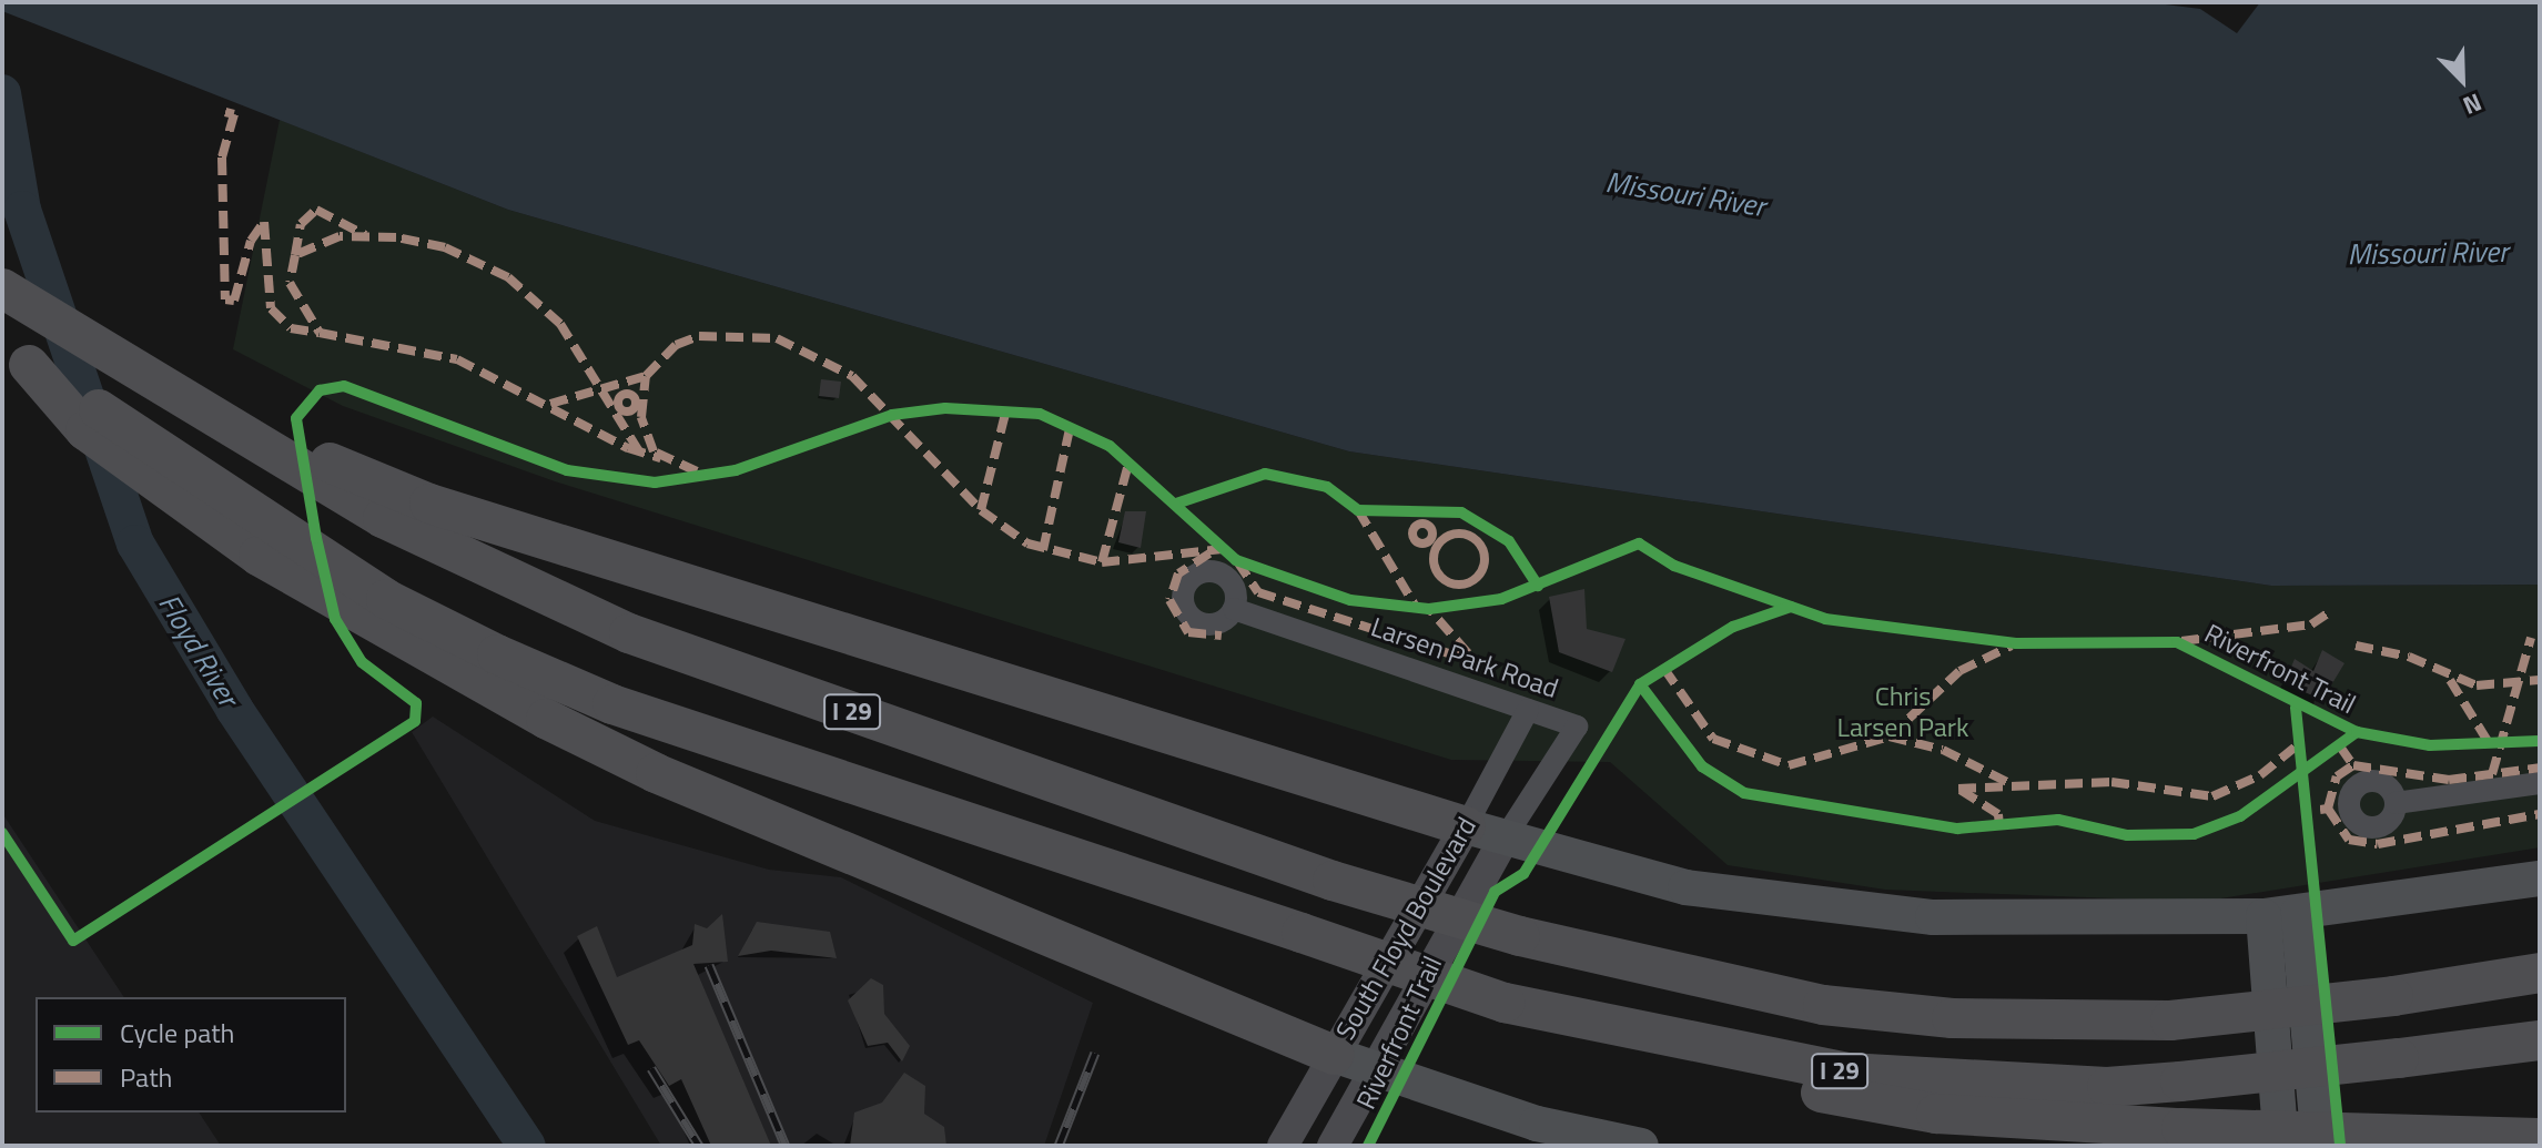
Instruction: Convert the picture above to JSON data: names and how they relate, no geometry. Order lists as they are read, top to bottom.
{
  "streets": {
    "highway": ["I 29"],
    "main road": ["South Floyd Boulevard"],
    "street": ["Larsen Park Road"],
    "cycle path": ["Riverfront Trail"]
  },
  "crossings": [
    ["Larsen Park Road", "South Floyd Boulevard"]
  ],
  "water": ["Missouri River", "Floyd River"],
  "parks": ["Chris Larsen Park"],
  "legend": ["Cycle path", "Path"],
  "north": "bottom right"
}
